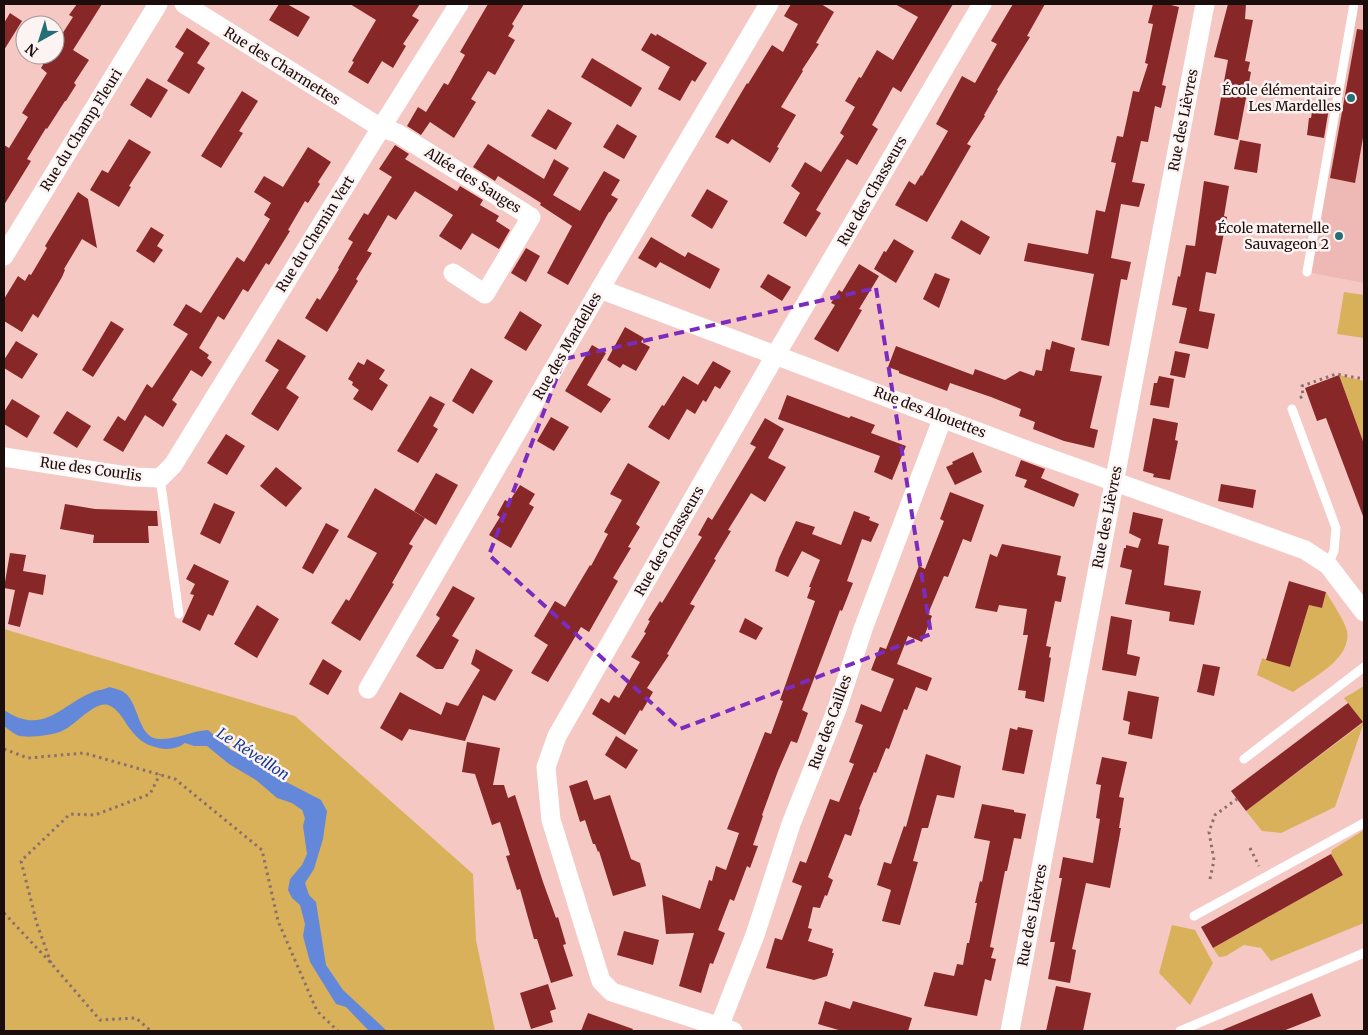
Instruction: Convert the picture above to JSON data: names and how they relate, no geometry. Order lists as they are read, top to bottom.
{
  "streets": {
    "street": [
      "Rue des Charmettes",
      "Rue des Lièvres",
      "Rue du Champ Fleuri",
      "Allée des Sauges",
      "Rue des Chasseurs",
      "Rue du Chemin Vert",
      "Rue des Mardelles",
      "Rue des Alouettes",
      "Rue des Courlis",
      "Rue des Cailles"
    ]
  },
  "crossings": [
    ["Rue des Charmettes", "Allée des Sauges"],
    ["Rue des Charmettes", "Rue du Chemin Vert"],
    ["Rue des Lièvres", "Rue des Alouettes"],
    ["Allée des Sauges", "Rue du Chemin Vert"],
    ["Rue des Chasseurs", "Rue des Alouettes"],
    ["Rue des Chasseurs", "Rue des Cailles"],
    ["Rue du Chemin Vert", "Rue des Courlis"],
    ["Rue des Mardelles", "Rue des Alouettes"],
    ["Rue des Alouettes", "Rue des Cailles"]
  ],
  "water": ["Le Réveillon"],
  "places": ["École élémentaire Les Mardelles", "École maternelle Sauvageon 2"],
  "north": "bottom left"
}
